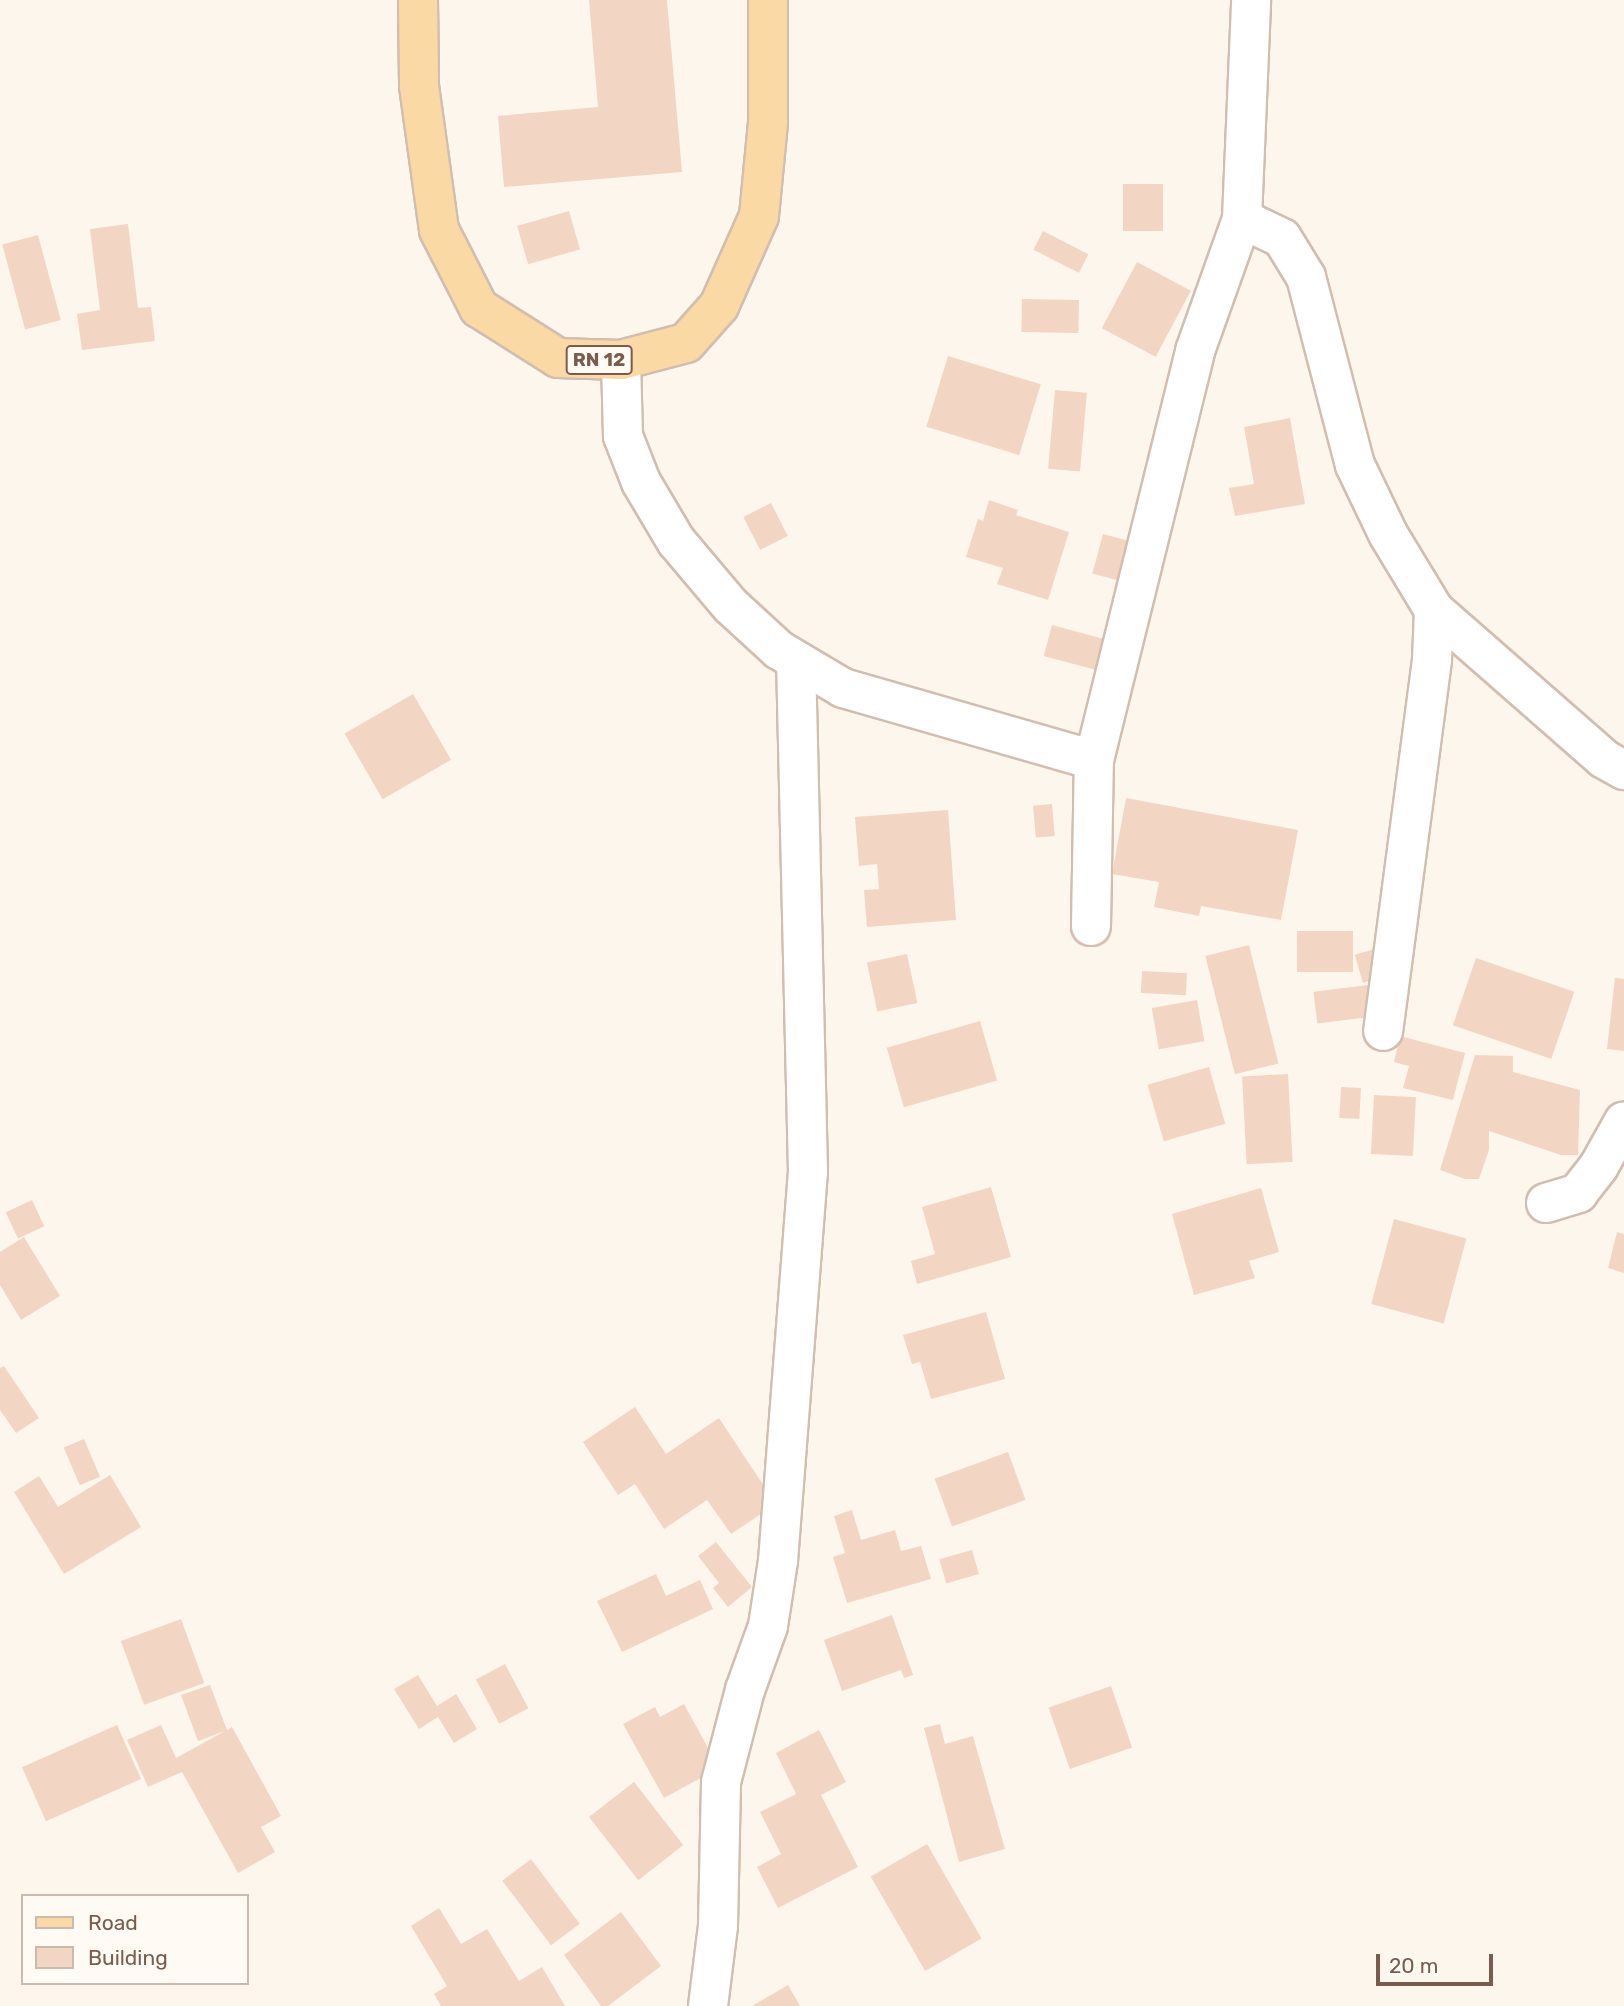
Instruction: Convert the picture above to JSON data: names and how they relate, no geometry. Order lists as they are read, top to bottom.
{
  "streets": {
    "main road": ["RN 12"]
  },
  "legend": ["Road", "Building"],
  "scale_bar": "20 m"
}
